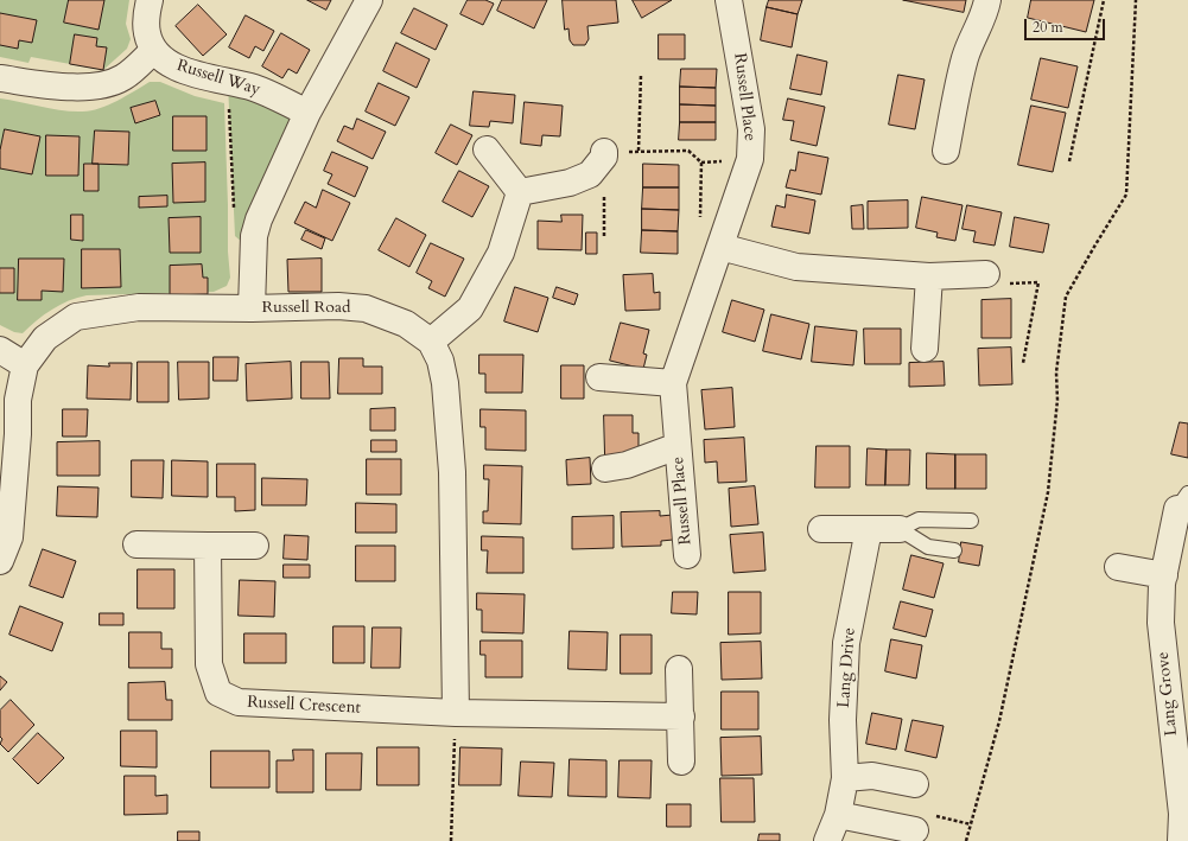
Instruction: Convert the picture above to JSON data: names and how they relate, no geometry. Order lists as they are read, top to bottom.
{
  "streets": {
    "street": [
      "Russell Way",
      "Russell Place",
      "Russell Road",
      "Lang Drive",
      "Lang Grove",
      "Russell Crescent"
    ]
  },
  "crossings": [
    ["Russell Way", "Russell Road"]
  ],
  "scale_bar": "20 m"
}
